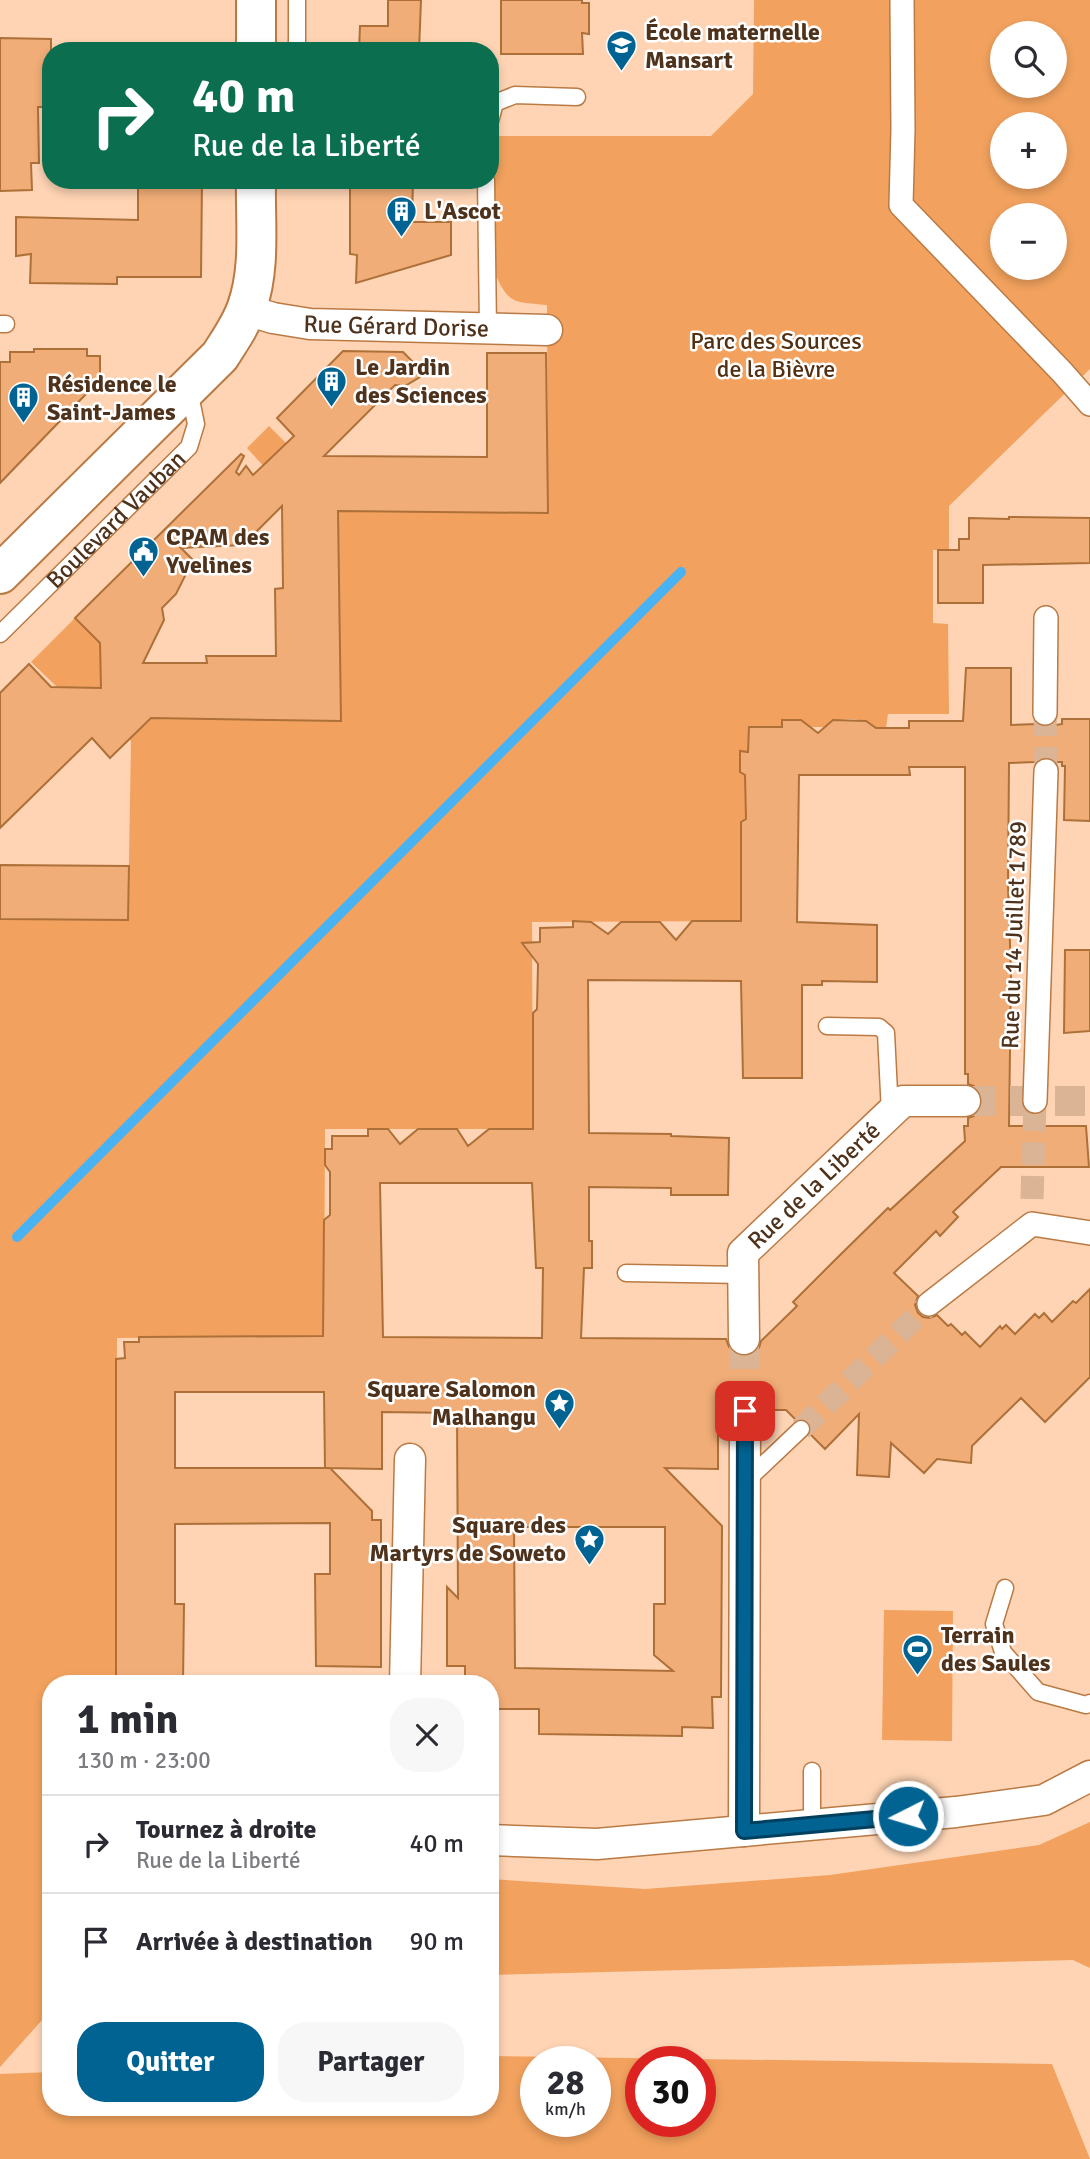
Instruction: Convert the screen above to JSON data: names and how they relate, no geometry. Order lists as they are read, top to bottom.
{
  "streets": {
    "street": [
      "Rue Gérard Dorise",
      "Boulevard Vauban",
      "Rue du 14 Juillet 1789",
      "Rue de la Liberté"
    ]
  },
  "crossings": [
    ["Rue Gérard Dorise", "Boulevard Vauban"]
  ],
  "parks": ["Parc des Sources de la Bièvre"],
  "places": {
    "school or university": ["École maternelle Mansart"],
    "building": ["L'Ascot", "Le Jardin des Sciences", "Résidence le Saint-James"],
    "public building": ["CPAM des Yvelines"],
    "place": ["Square Salomon Malhangu", "Square des Martyrs de Soweto"],
    "sports": ["Terrain des Saules"]
  },
  "page": {
    "map_buttons": ["+", "−"],
    "turn": ["40 m", "Rue de la Liberté"],
    "heading": ["1 min", "130 m · 23:00"],
    "list": [
      {
        "name": "Tournez à droite",
        "note": "Rue de la Liberté",
        "value": "40 m"
      },
      {
        "name": "Arrivée à destination",
        "value": "90 m"
      }
    ],
    "buttons": ["Quitter", "Partager"],
    "speed": "28 km/h",
    "limit": "30"
  }
}
